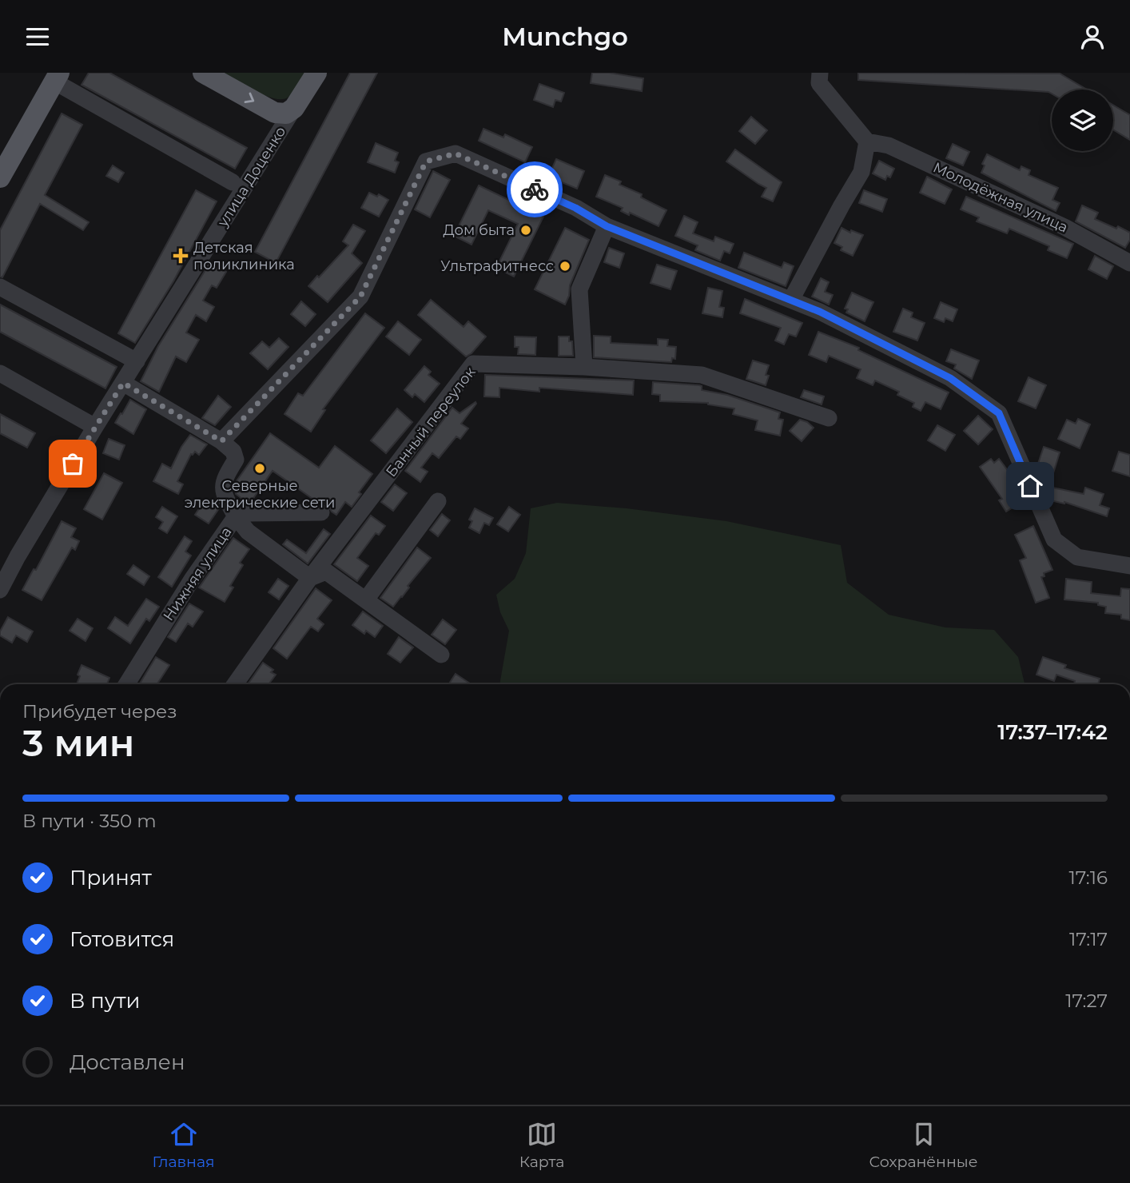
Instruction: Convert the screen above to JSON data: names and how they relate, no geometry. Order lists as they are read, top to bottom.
{
  "streets": {
    "street": [
      "улица Доценко",
      "Молодёжная улица",
      "Банный переулок",
      "Нижняя улица"
    ]
  },
  "places": {
    "other": ["Дом быта", "Ультрафитнесс", "Северные электрические сети"],
    "health": ["Детская поликлиника"]
  },
  "page": {
    "header": "Munchgo",
    "heading": ["3 мин", "Прибудет через", "17:37–17:42"],
    "bar": "В пути · 350 m",
    "list": [
      ["Принят", "17:16"],
      ["Готовится", "17:17"],
      ["В пути", "17:27"],
      "Доставлен"
    ],
    "tabs": ["Главная", "Карта", "Сохранённые"]
  }
}
